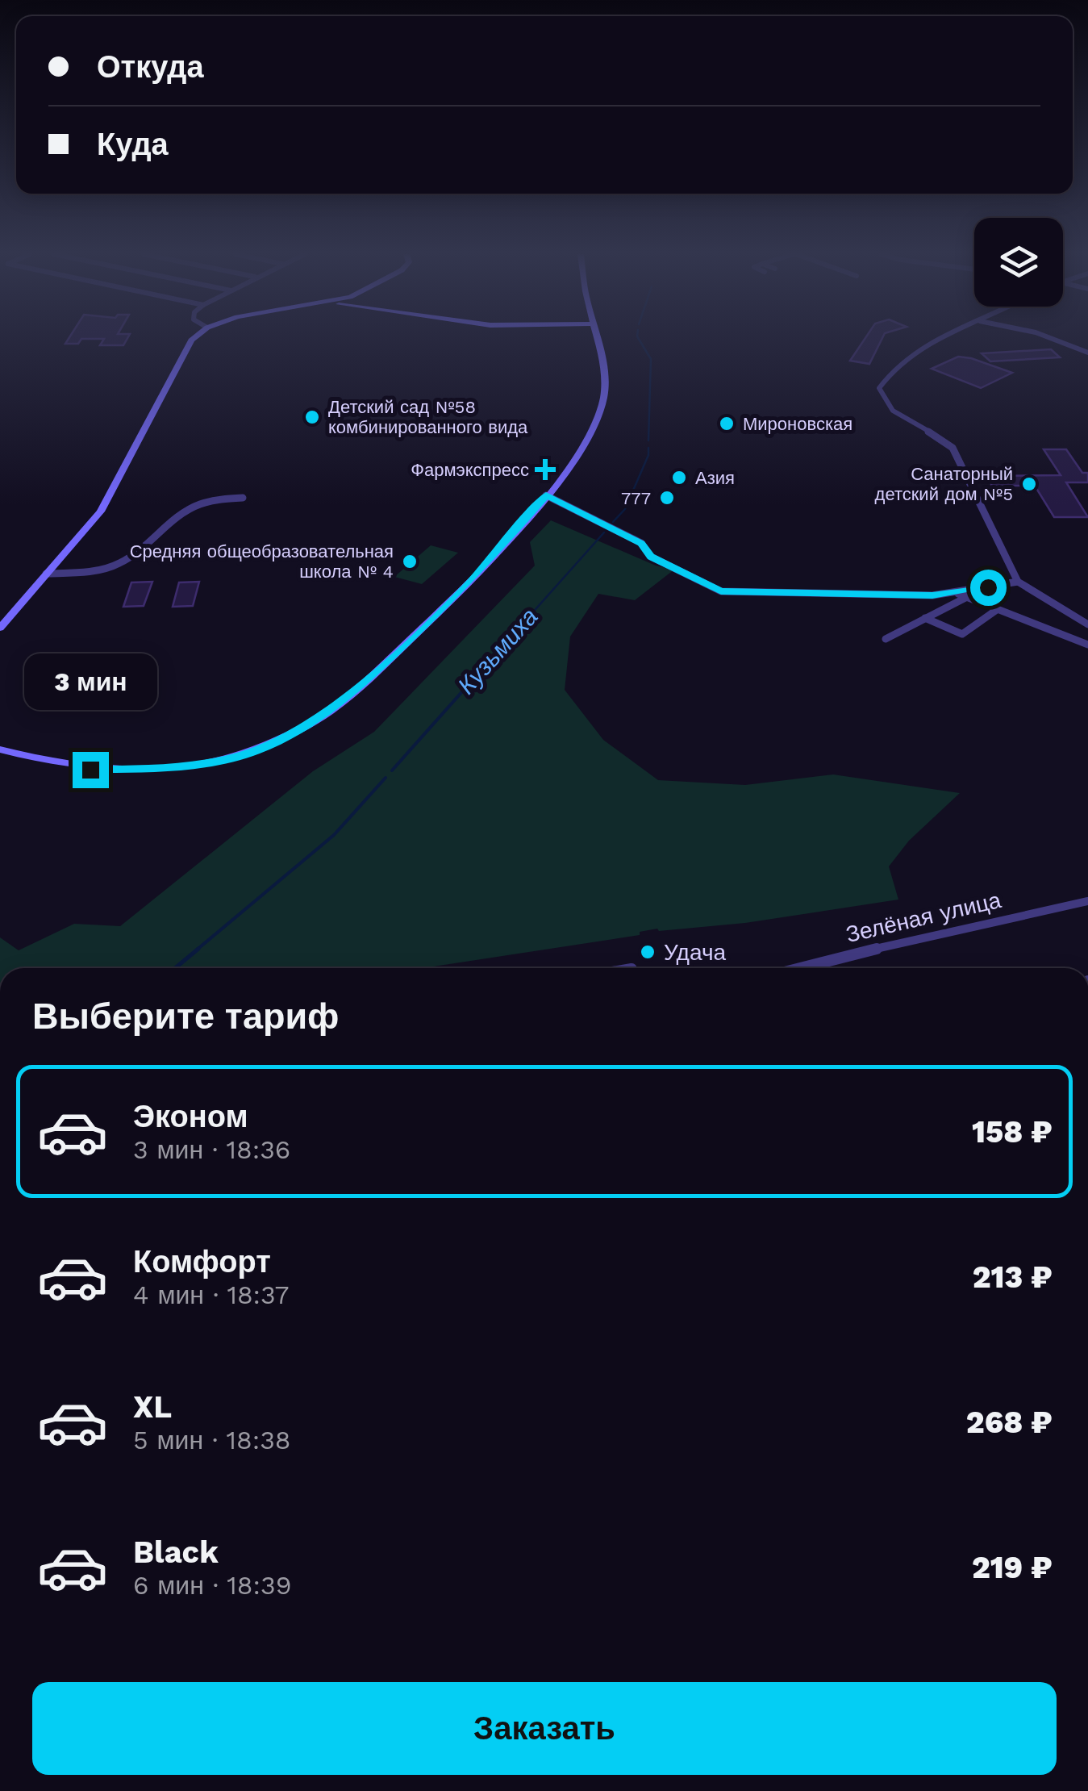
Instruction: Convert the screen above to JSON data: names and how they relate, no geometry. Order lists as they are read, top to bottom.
{
  "streets": {
    "street": ["Зелёная улица"]
  },
  "water": ["Кузьмиха"],
  "places": {
    "other": [
      "Детский сад №58 комбинированного вида",
      "Мироновская",
      "Азия",
      "Санаторный детский дом №5",
      "777",
      "Средняя общеобразовательная школа № 4",
      "Удача"
    ],
    "health": ["Фармэкспресс"]
  },
  "page": {
    "banner": ["Откуда", "Куда"],
    "bubble": "3 мин",
    "heading": "Выберите тариф",
    "list": [
      {
        "name": "Эконом",
        "note": "3 мин · 18:36",
        "value": "158 ₽"
      },
      {
        "name": "Комфорт",
        "note": "4 мин · 18:37",
        "value": "213 ₽"
      },
      {
        "name": "XL",
        "note": "5 мин · 18:38",
        "value": "268 ₽"
      },
      {
        "name": "Black",
        "note": "6 мин · 18:39",
        "value": "219 ₽"
      }
    ],
    "buttons": "Заказать"
  }
}
